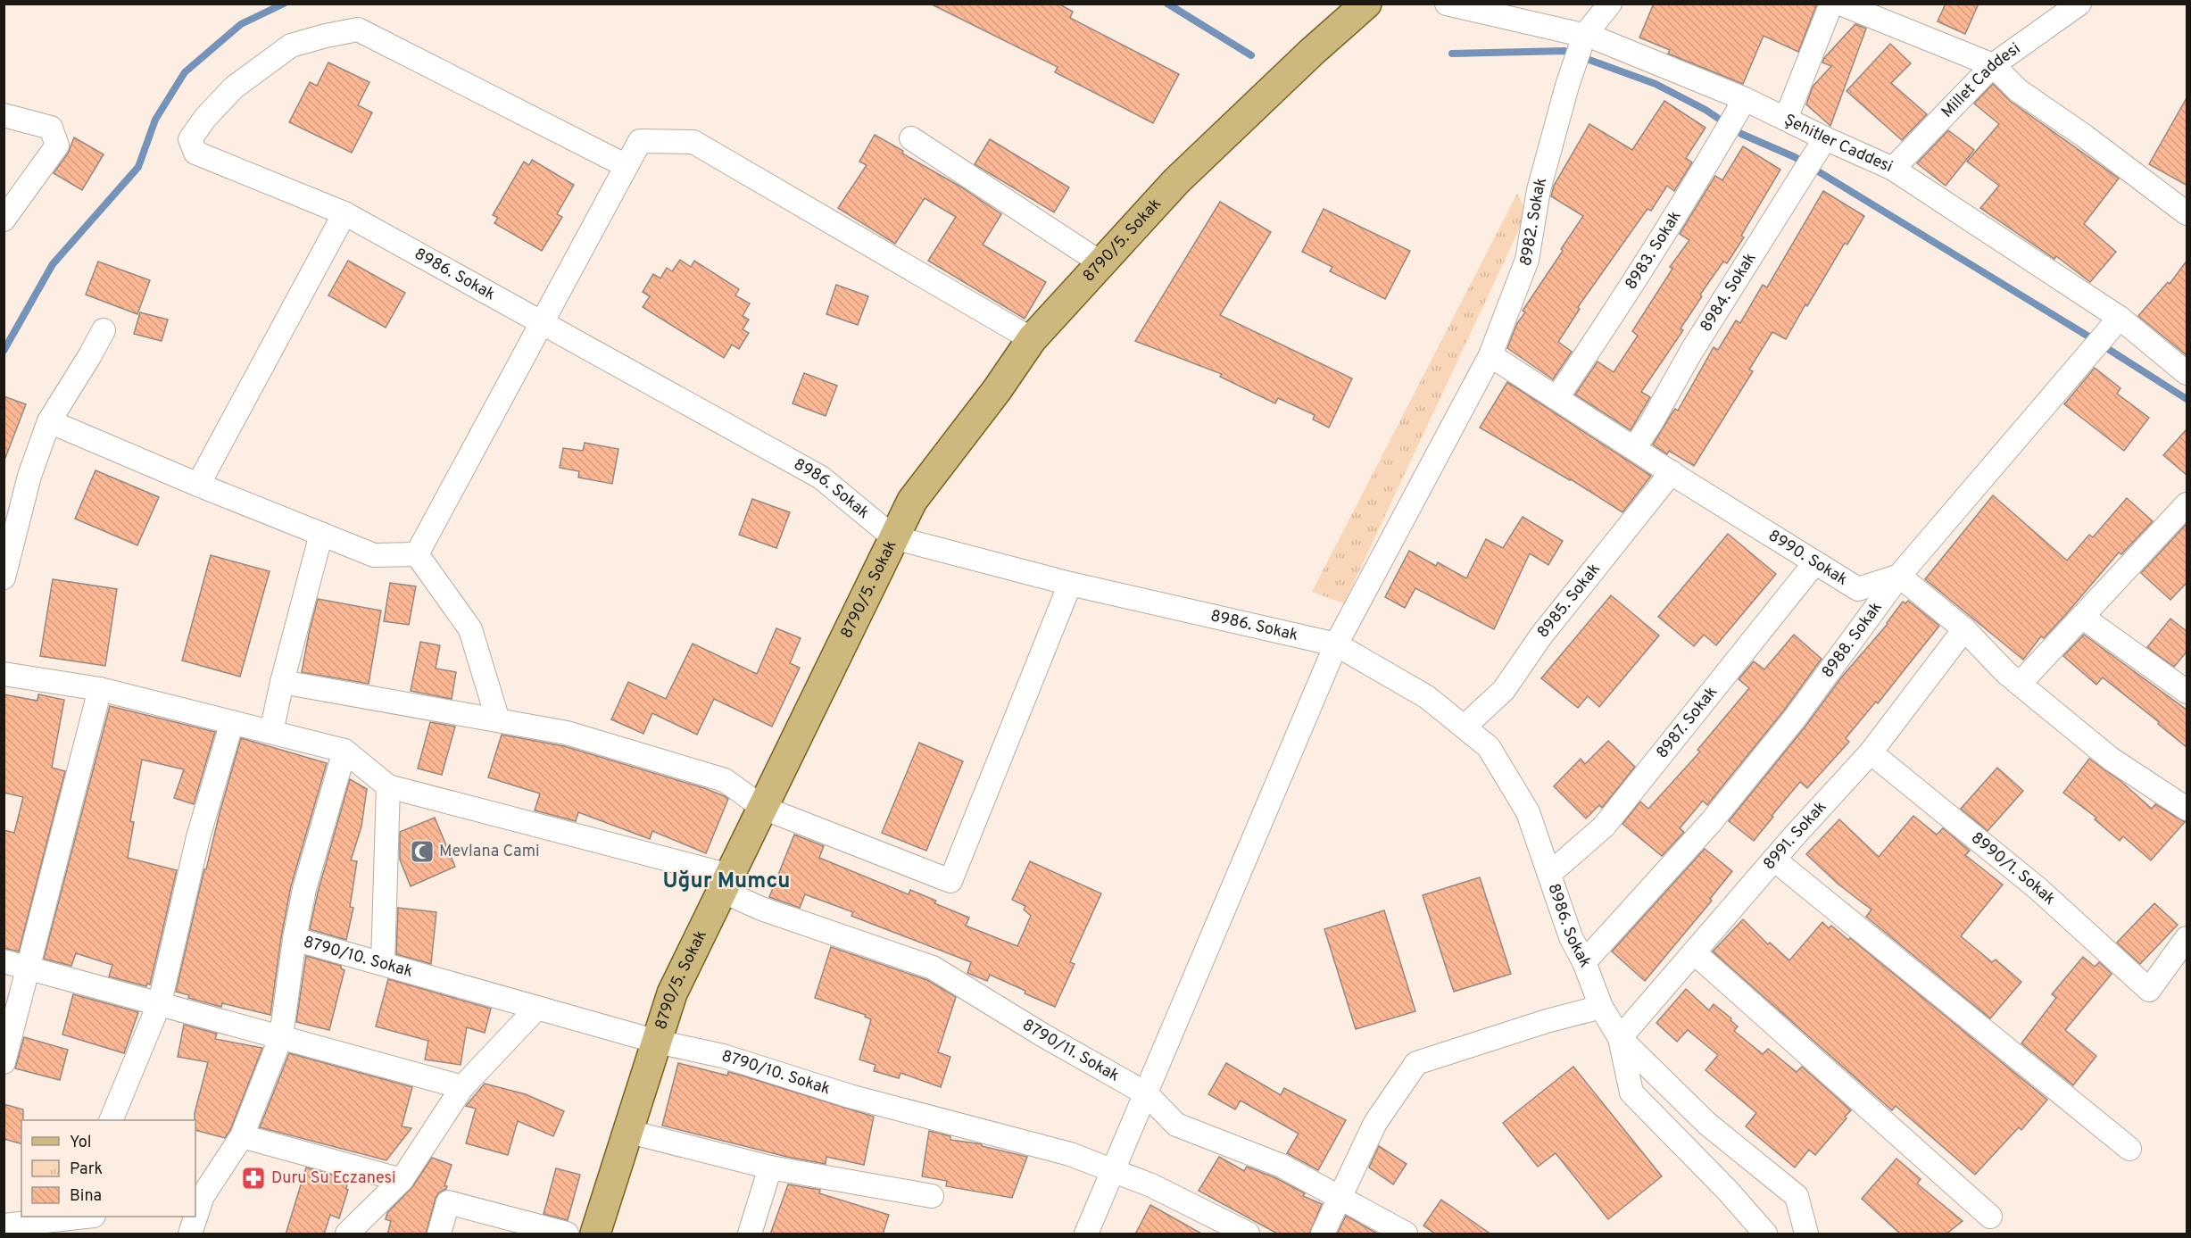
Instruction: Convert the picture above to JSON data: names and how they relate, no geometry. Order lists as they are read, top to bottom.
{
  "streets": {
    "main road": ["8790/5. Sokak"],
    "street": [
      "Millet Caddesi",
      "Şehitler Caddesi",
      "8982. Sokak",
      "8983. Sokak",
      "8986. Sokak",
      "8984. Sokak",
      "8990. Sokak",
      "8985. Sokak",
      "8988. Sokak",
      "8987. Sokak",
      "8991. Sokak",
      "8990/1. Sokak",
      "8790/10. Sokak",
      "8790/11. Sokak"
    ]
  },
  "crossings": [
    ["Millet Caddesi", "Şehitler Caddesi"],
    ["Şehitler Caddesi", "8982. Sokak"],
    ["Şehitler Caddesi", "8983. Sokak"],
    ["Şehitler Caddesi", "8984. Sokak"],
    ["Şehitler Caddesi", "8988. Sokak"],
    ["8982. Sokak", "8986. Sokak"],
    ["8982. Sokak", "8990. Sokak"],
    ["8982. Sokak", "8790/10. Sokak"],
    ["8982. Sokak", "8790/11. Sokak"],
    ["8790/5. Sokak", "8986. Sokak"],
    ["8790/5. Sokak", "8790/10. Sokak"],
    ["8790/5. Sokak", "8790/11. Sokak"],
    ["8983. Sokak", "8990. Sokak"],
    ["8986. Sokak", "8985. Sokak"],
    ["8986. Sokak", "8988. Sokak"],
    ["8986. Sokak", "8987. Sokak"],
    ["8986. Sokak", "8991. Sokak"],
    ["8984. Sokak", "8990. Sokak"],
    ["8990. Sokak", "8985. Sokak"],
    ["8990. Sokak", "8988. Sokak"],
    ["8990. Sokak", "8987. Sokak"],
    ["8991. Sokak", "8990/1. Sokak"]
  ],
  "districts": ["Uğur Mumcu"],
  "places": {
    "mosque": ["Mevlana Cami"],
    "pharmacy": ["Duru Su Eczanesi"]
  },
  "legend": ["Yol", "Park", "Bina"]
}
